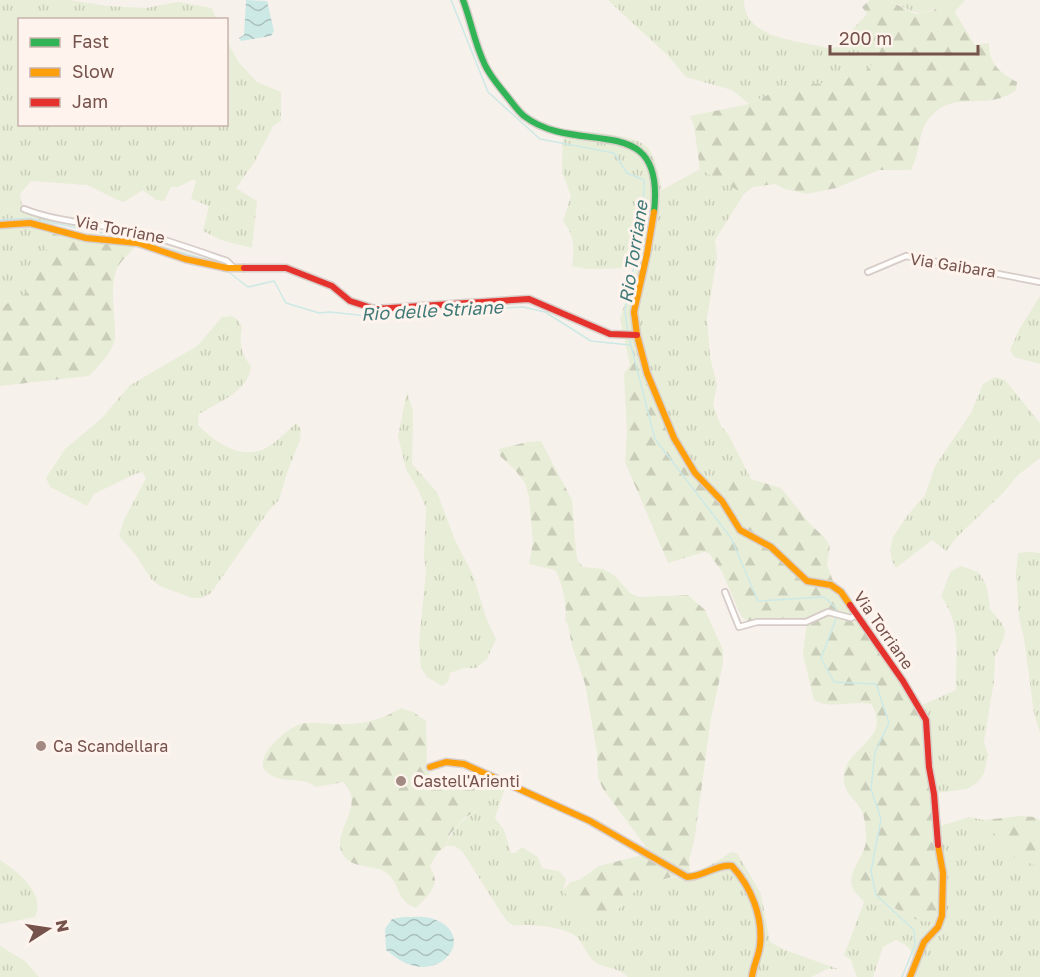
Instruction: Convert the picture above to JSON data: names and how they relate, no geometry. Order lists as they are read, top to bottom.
{
  "streets": {
    "street": ["Via Torriane", "Via Gaibara"]
  },
  "water": ["Rio Torriane", "Rio delle Striane"],
  "places": ["Ca Scandellara", "Castell'Arienti"],
  "legend": ["Fast", "Slow", "Jam"],
  "scale_bar": "200 m",
  "north": "right"
}
